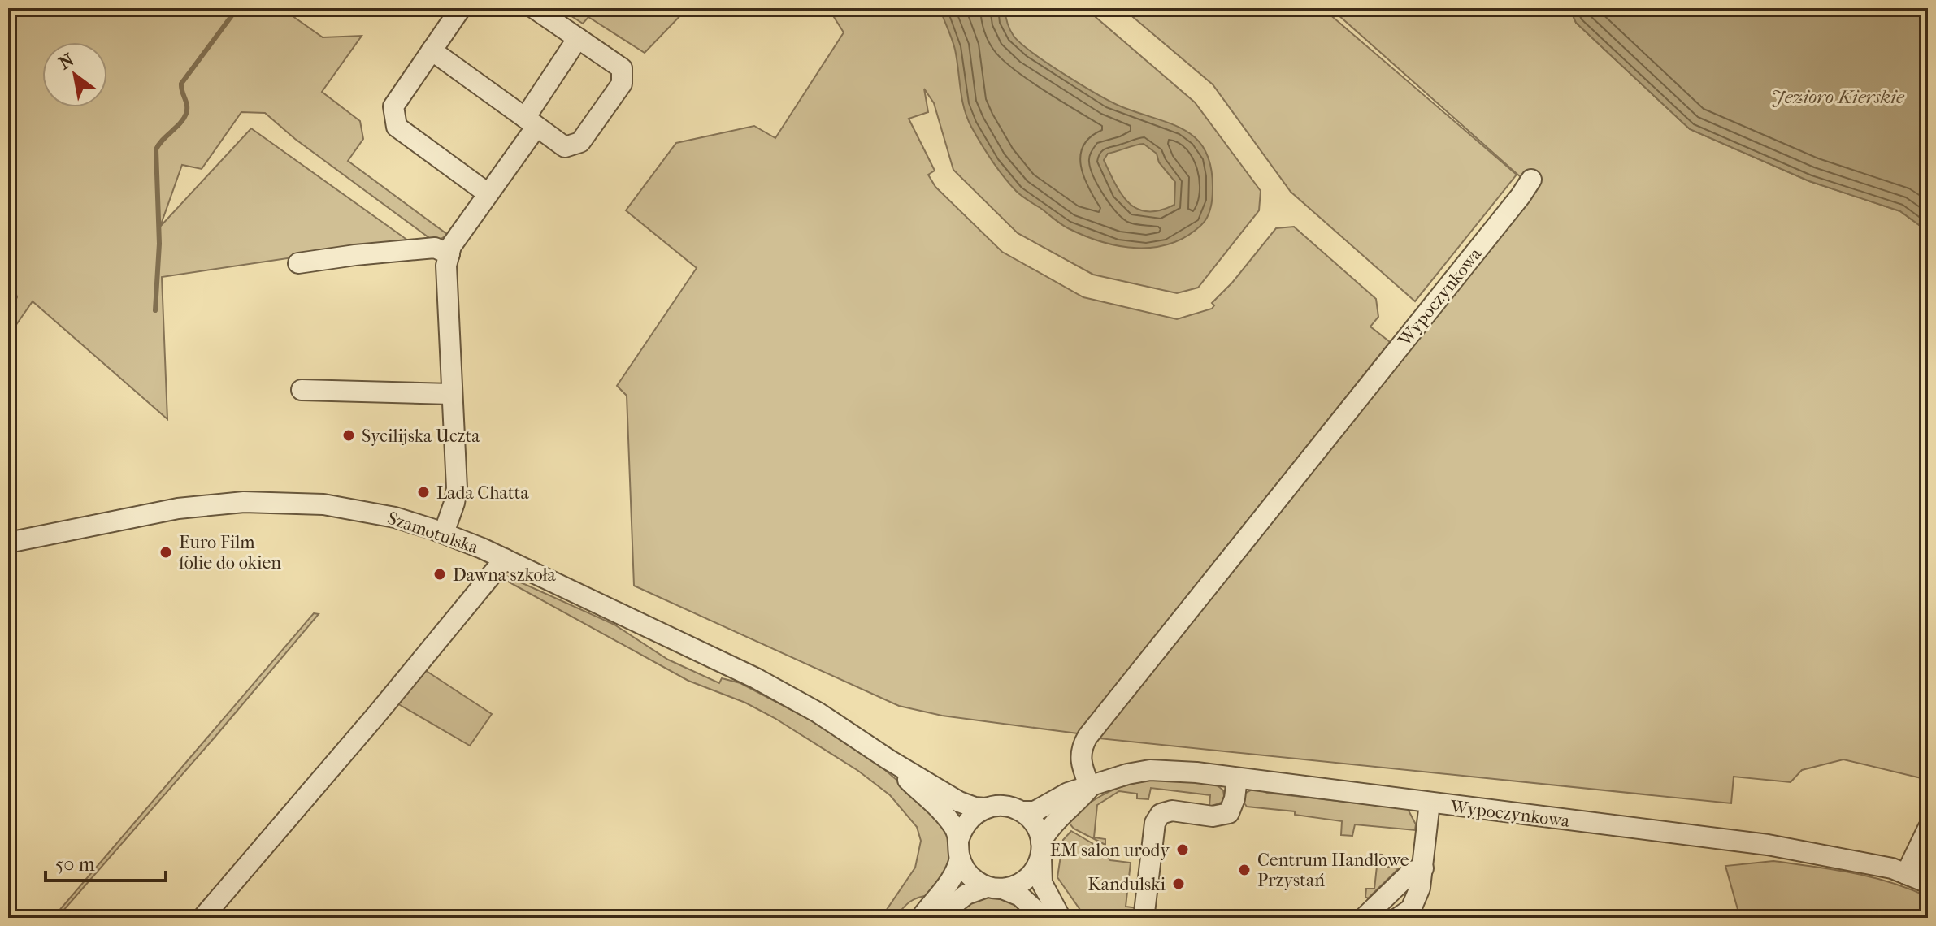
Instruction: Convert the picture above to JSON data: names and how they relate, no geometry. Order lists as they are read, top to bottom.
{
  "streets": {
    "street": ["Wypoczynkowa", "Szamotulska"]
  },
  "crossings": [
    ["Wypoczynkowa", "Szamotulska"]
  ],
  "water": ["Jezioro Kierskie"],
  "places": [
    "Sycilijska Uczta",
    "Lada Chatta",
    "Euro Film folie do okien",
    "Dawna szkoła",
    "EM salon urody",
    "Centrum Handlowe Przystań",
    "Kandulski"
  ],
  "scale_bar": "50 m",
  "north": "top left"
}
